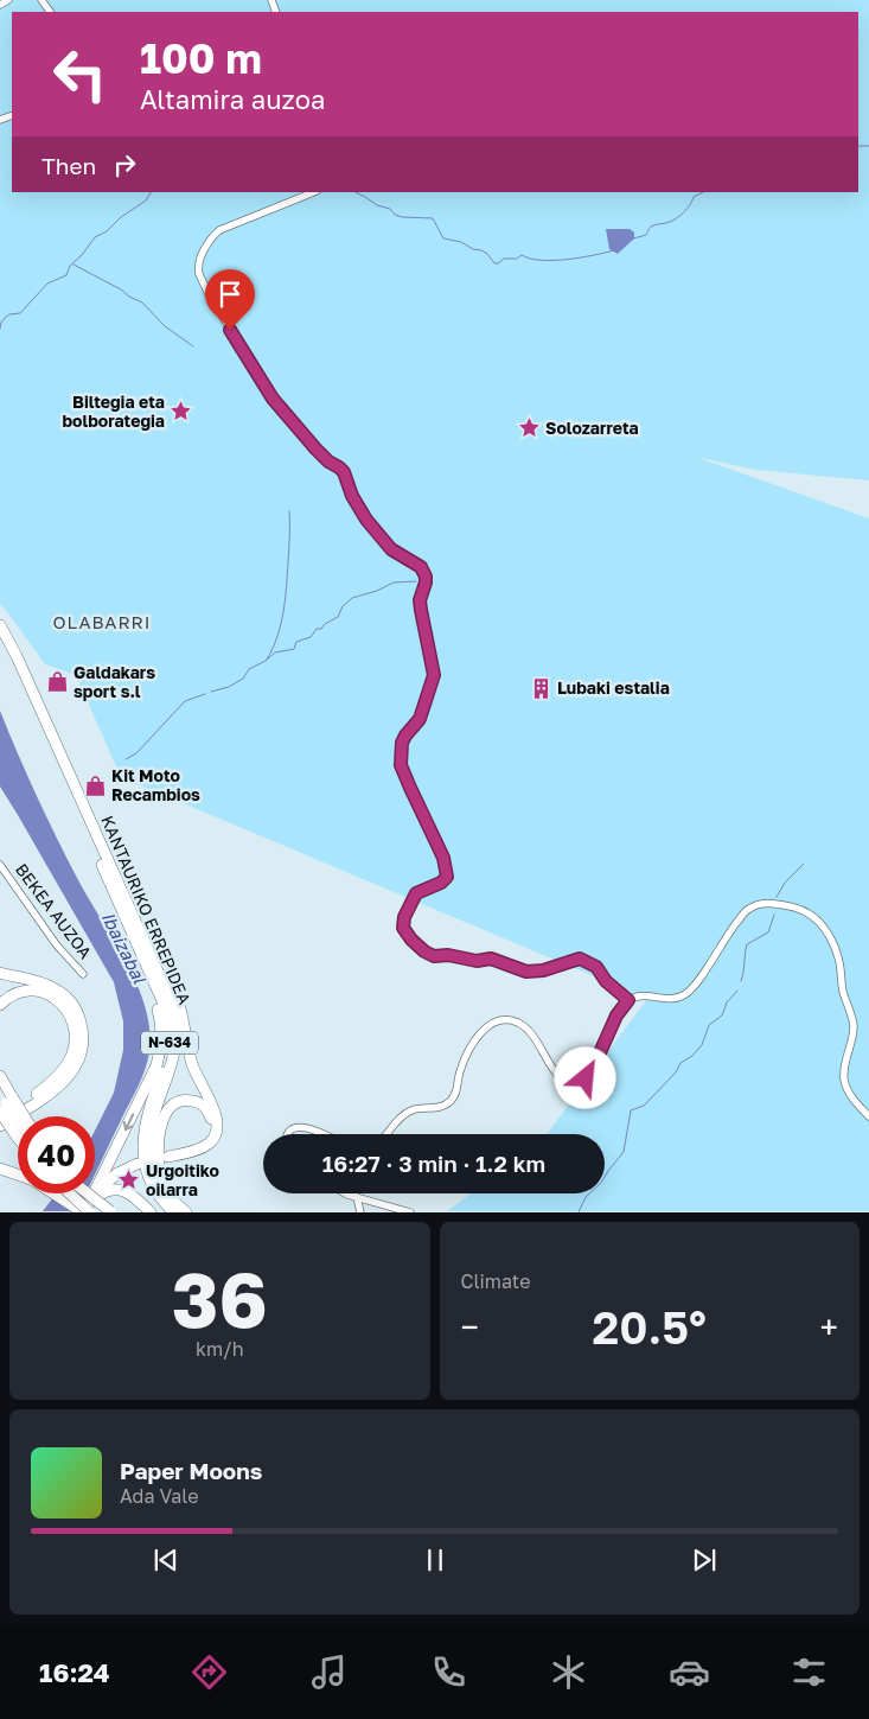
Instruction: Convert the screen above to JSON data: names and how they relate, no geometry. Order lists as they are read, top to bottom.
{
  "streets": {
    "highway": ["KANTAURIKO ERREPIDEA", "N-634"],
    "street": ["BEKEA AUZOA"]
  },
  "districts": ["OLABARRI"],
  "water": ["Ibaizabal"],
  "places": {
    "place": ["Biltegia eta bolborategia", "Solozarreta", "Urgoitiko oilarra"],
    "shop": ["Galdakars sport s.l", "Kit Moto Recambios"],
    "building": ["Lubaki estalia"]
  },
  "page": {
    "turn": ["100 m", "Altamira auzoa"],
    "then": "Then",
    "limit": "40",
    "trip": "16:27 · 3 min · 1.2 km",
    "tile": [
      ["36", "km/h"],
      "Climate"
    ],
    "heat": ["−", "20.5°", "+"],
    "song": ["Paper Moons", "Ada Vale"],
    "tabs": "16:24"
  }
}
